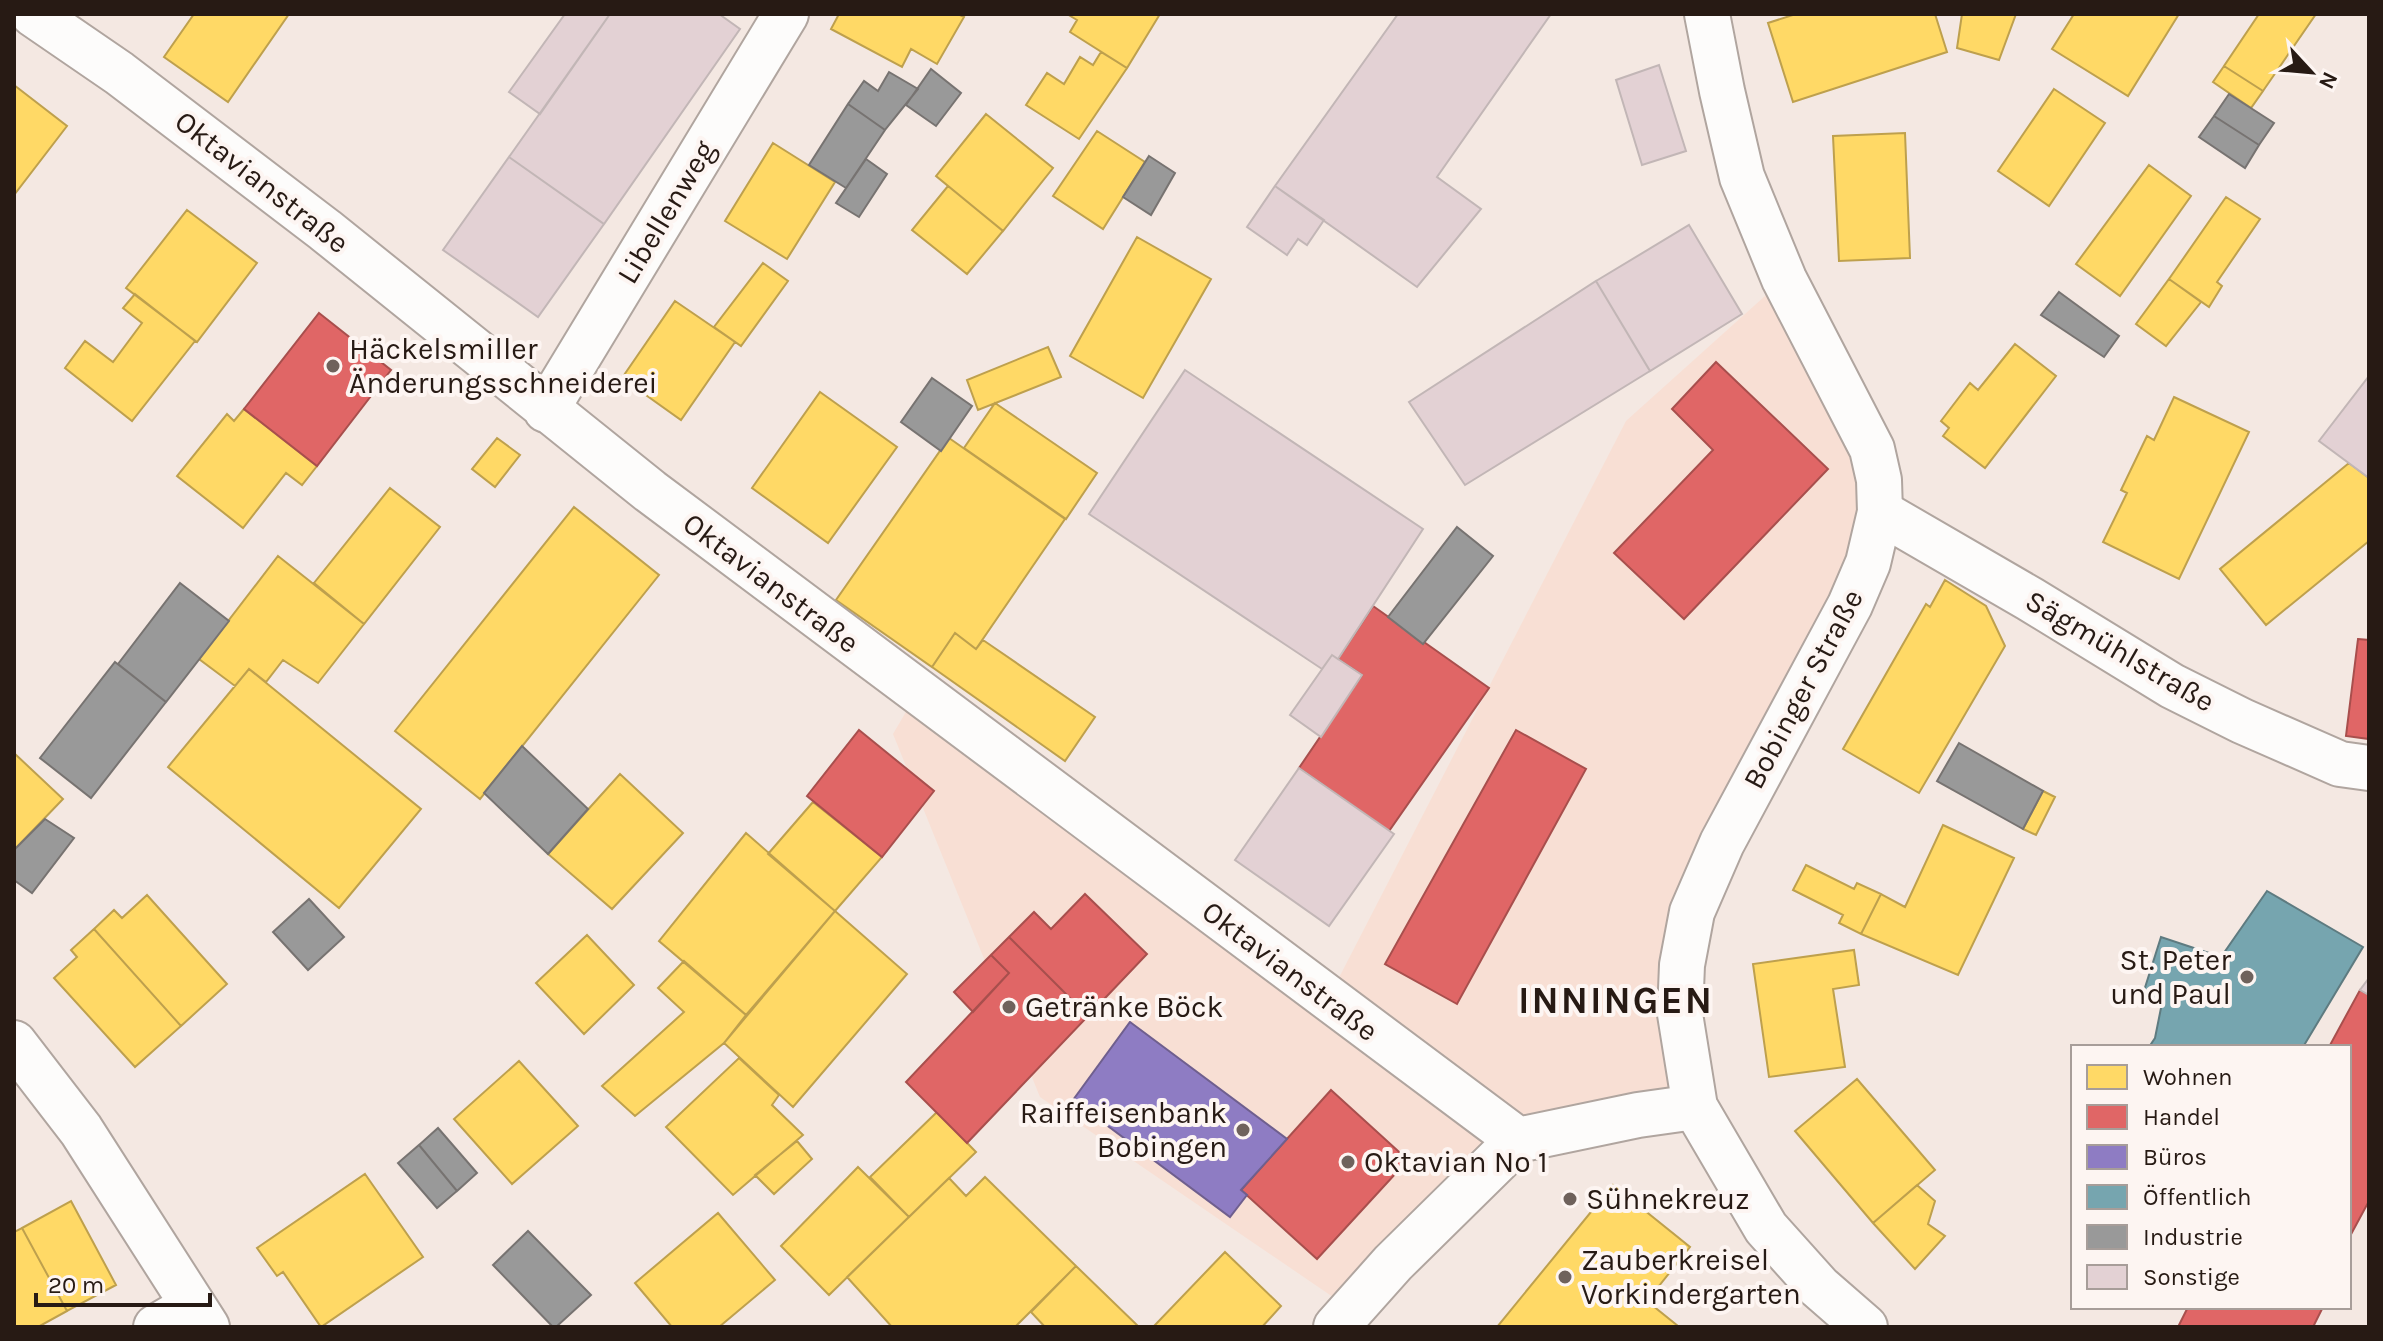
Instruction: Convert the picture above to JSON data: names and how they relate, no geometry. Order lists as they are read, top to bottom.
{
  "streets": {
    "street": [
      "Oktavianstraße",
      "Libellenweg",
      "Sägmühlstraße",
      "Bobinger Straße"
    ]
  },
  "crossings": [
    ["Oktavianstraße", "Libellenweg"],
    ["Sägmühlstraße", "Bobinger Straße"]
  ],
  "districts": ["INNINGEN"],
  "places": [
    "Häckelsmiller Änderungsschneiderei",
    "St. Peter und Paul",
    "Getränke Böck",
    "Raiffeisenbank Bobingen",
    "Oktavian No 1",
    "Sühnekreuz",
    "Zauberkreisel Vorkindergarten"
  ],
  "legend": [
    "Wohnen",
    "Handel",
    "Büros",
    "Öffentlich",
    "Industrie",
    "Sonstige"
  ],
  "scale_bar": "20 m",
  "north": "bottom right"
}
